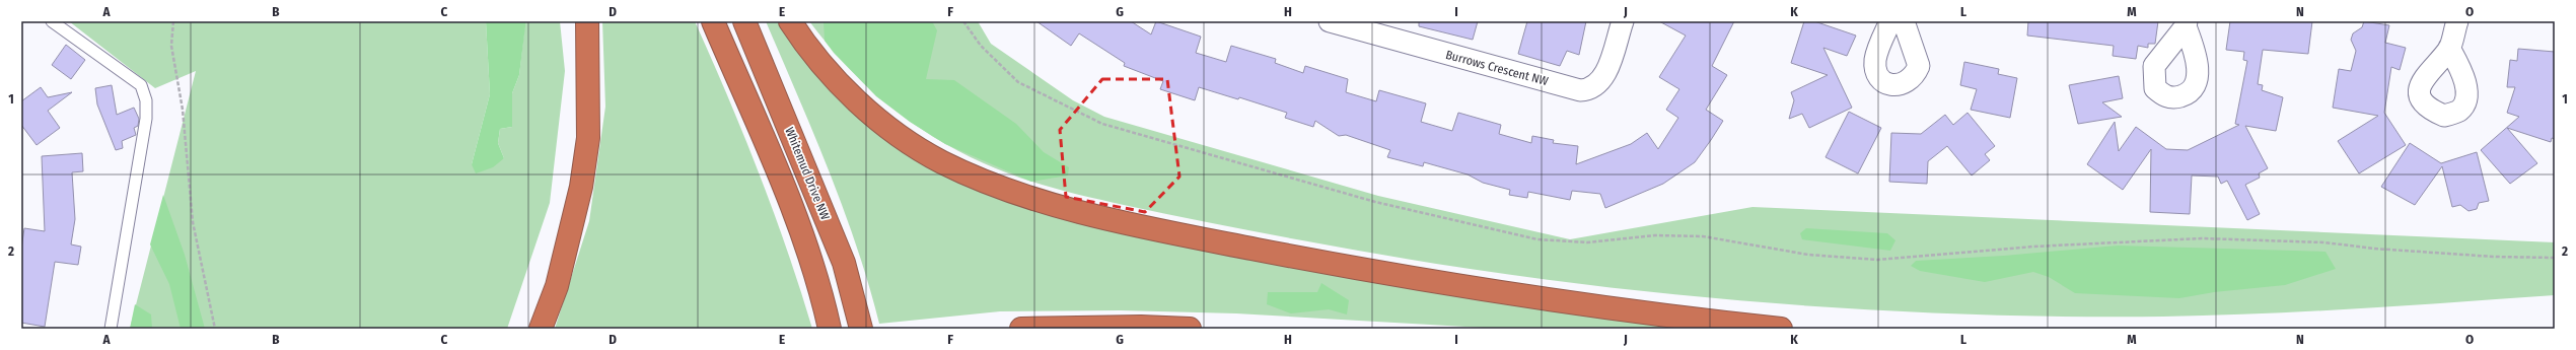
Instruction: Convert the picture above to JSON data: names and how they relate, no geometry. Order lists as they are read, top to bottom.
{
  "streets": {
    "highway": ["Whitemud Drive NW"],
    "street": ["Burrows Crescent NW"]
  },
  "grid": {
    "columns": [
      "A",
      "B",
      "C",
      "D",
      "E",
      "F",
      "G",
      "H",
      "I",
      "J",
      "K",
      "L",
      "M",
      "N",
      "O"
    ],
    "rows": ["1", "2"]
  }
}
